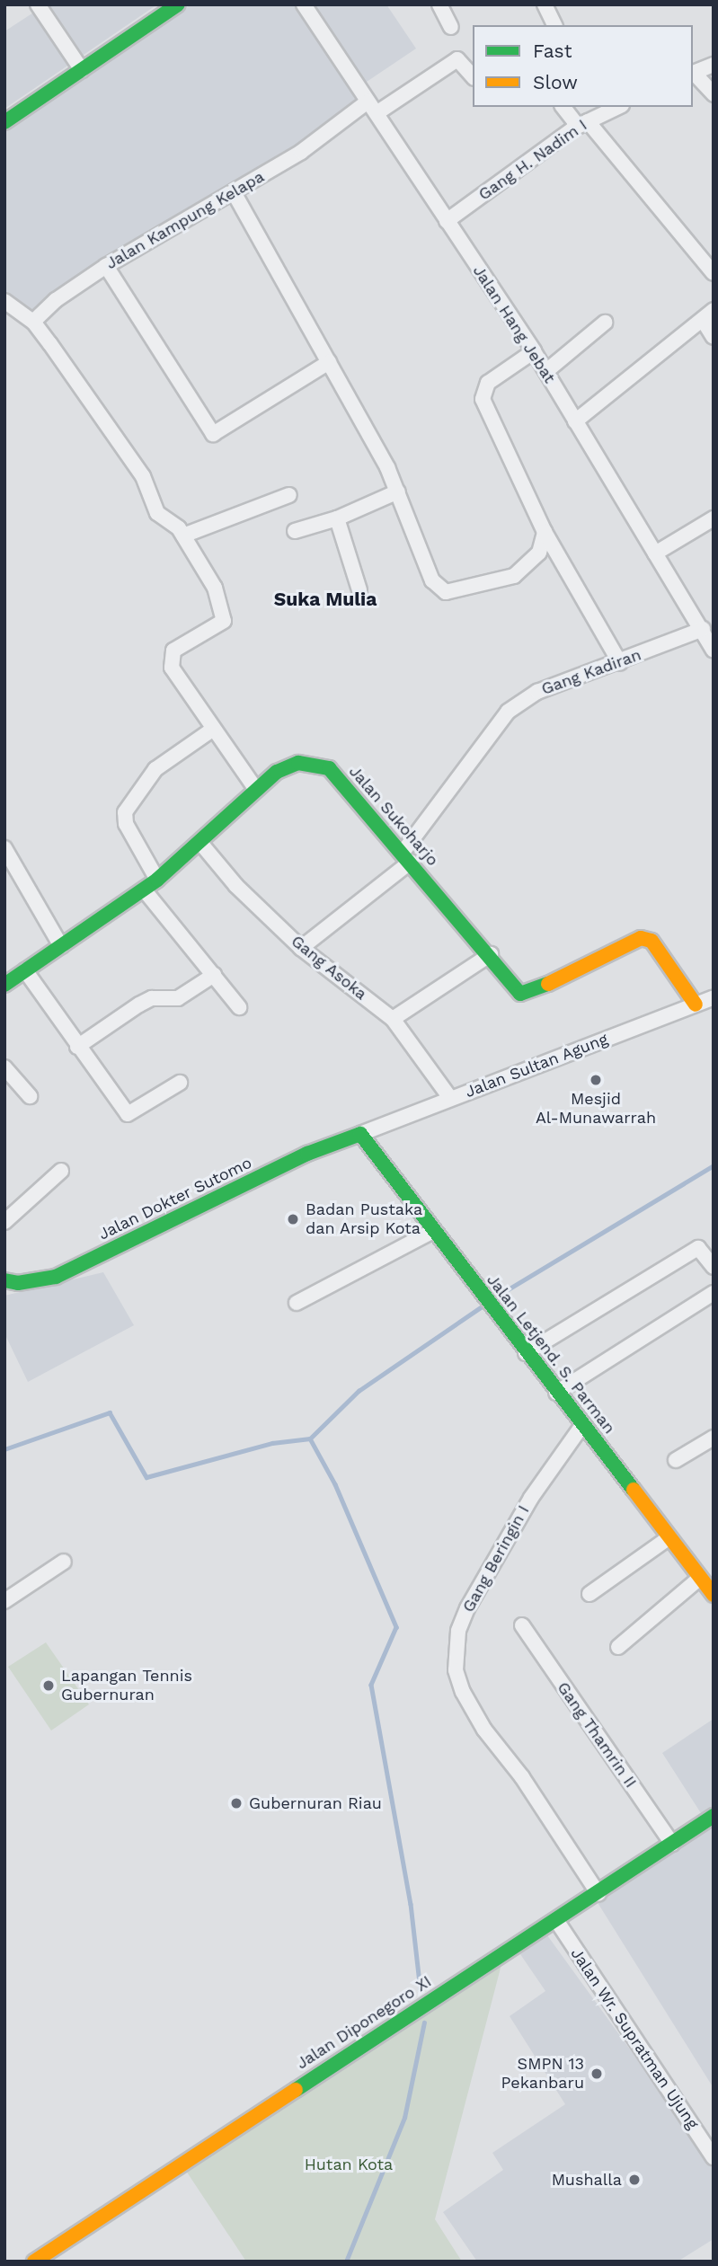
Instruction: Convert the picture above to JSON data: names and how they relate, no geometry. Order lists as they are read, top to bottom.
{
  "streets": {
    "street": [
      "Gang H. Nadim I",
      "Jalan Kampung Kelapa",
      "Jalan Hang Jebat",
      "Gang Kadiran",
      "Jalan Sukoharjo",
      "Gang Asoka",
      "Jalan Sultan Agung",
      "Jalan Dokter Sutomo",
      "Jalan Letjend. S. Parman",
      "Gang Beringin I",
      "Gang Thamrin II",
      "Jalan Diponegoro XI",
      "Jalan Wr. Supratman Ujung"
    ]
  },
  "crossings": [
    ["Gang H. Nadim I", "Jalan Hang Jebat"],
    ["Jalan Kampung Kelapa", "Jalan Hang Jebat"],
    ["Jalan Hang Jebat", "Gang Kadiran"],
    ["Gang Kadiran", "Jalan Sukoharjo"],
    ["Gang Kadiran", "Gang Asoka"],
    ["Jalan Sukoharjo", "Gang Asoka"],
    ["Jalan Sukoharjo", "Jalan Sultan Agung"],
    ["Gang Asoka", "Jalan Sultan Agung"],
    ["Jalan Sultan Agung", "Jalan Dokter Sutomo"],
    ["Jalan Sultan Agung", "Jalan Letjend. S. Parman"],
    ["Jalan Dokter Sutomo", "Jalan Letjend. S. Parman"],
    ["Jalan Letjend. S. Parman", "Gang Beringin I"],
    ["Gang Beringin I", "Jalan Diponegoro XI"],
    ["Gang Thamrin II", "Jalan Diponegoro XI"],
    ["Jalan Diponegoro XI", "Jalan Wr. Supratman Ujung"]
  ],
  "districts": ["Suka Mulia"],
  "parks": ["Hutan Kota"],
  "places": [
    "Mesjid Al-Munawarrah",
    "Badan Pustaka dan Arsip Kota",
    "Lapangan Tennis Gubernuran",
    "Gubernuran Riau",
    "SMPN 13 Pekanbaru",
    "Mushalla"
  ],
  "legend": ["Fast", "Slow"]
}
